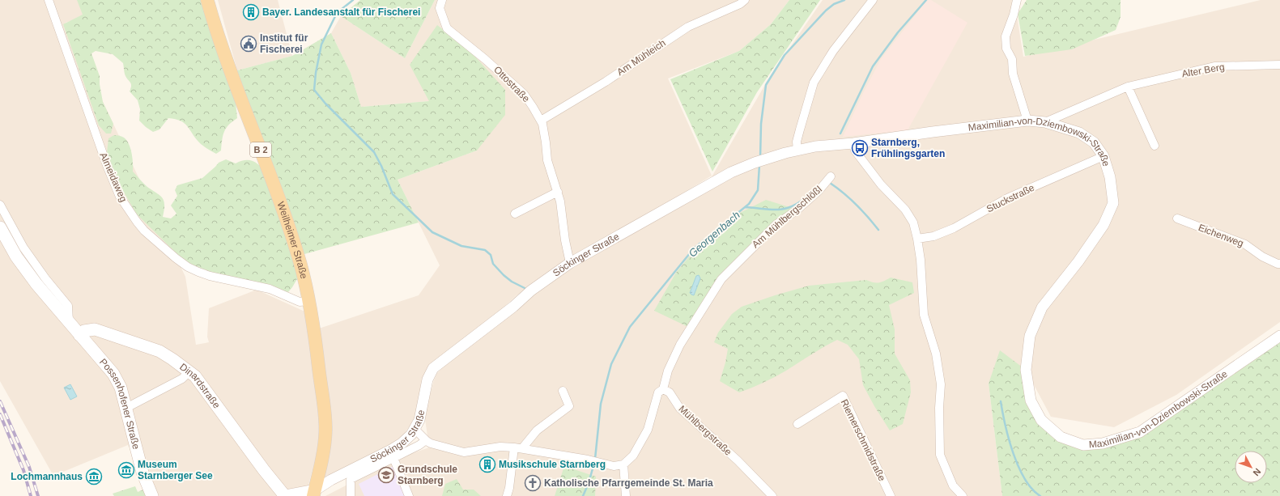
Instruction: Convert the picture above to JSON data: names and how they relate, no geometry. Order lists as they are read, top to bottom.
{
  "streets": {
    "main road": [
      "B 2",
      "Weilheimer Straße",
      "Dinardstraße",
      "Possenhofener Straße"
    ],
    "street": [
      "Am Mühleich",
      "Alter Berg",
      "Ottostraße",
      "Maximilian-von-Dziembowski-Straße",
      "Almeidaweg",
      "Stuckstraße",
      "Am Mühlbergschlößl",
      "Eichenweg",
      "Söckinger Straße",
      "Mühlbergstraße",
      "Riemerschmidstraße"
    ]
  },
  "crossings": [
    ["Am Mühleich", "Ottostraße"],
    ["Alter Berg", "Maximilian-von-Dziembowski-Straße"],
    ["Ottostraße", "Söckinger Straße"],
    ["Maximilian-von-Dziembowski-Straße", "Stuckstraße"],
    ["Maximilian-von-Dziembowski-Straße", "Söckinger Straße"],
    ["Almeidaweg", "Weilheimer Straße"],
    ["Am Mühlbergschlößl", "Mühlbergstraße"],
    ["Weilheimer Straße", "Söckinger Straße"],
    ["Dinardstraße", "Possenhofener Straße"]
  ],
  "water": ["Georgenbach"],
  "places": {
    "building": ["Bayer. Landesanstalt für Fischerei", "Musikschule Starnberg"],
    "public building": ["Institut für Fischerei"],
    "bus stop": ["Starnberg, Frühlingsgarten"],
    "museum": ["Museum Starnberger See", "Lochmannhaus"],
    "school or university": ["Grundschule Starnberg"],
    "church": ["Katholische Pfarrgemeinde St. Maria"]
  },
  "north": "bottom right"
}
